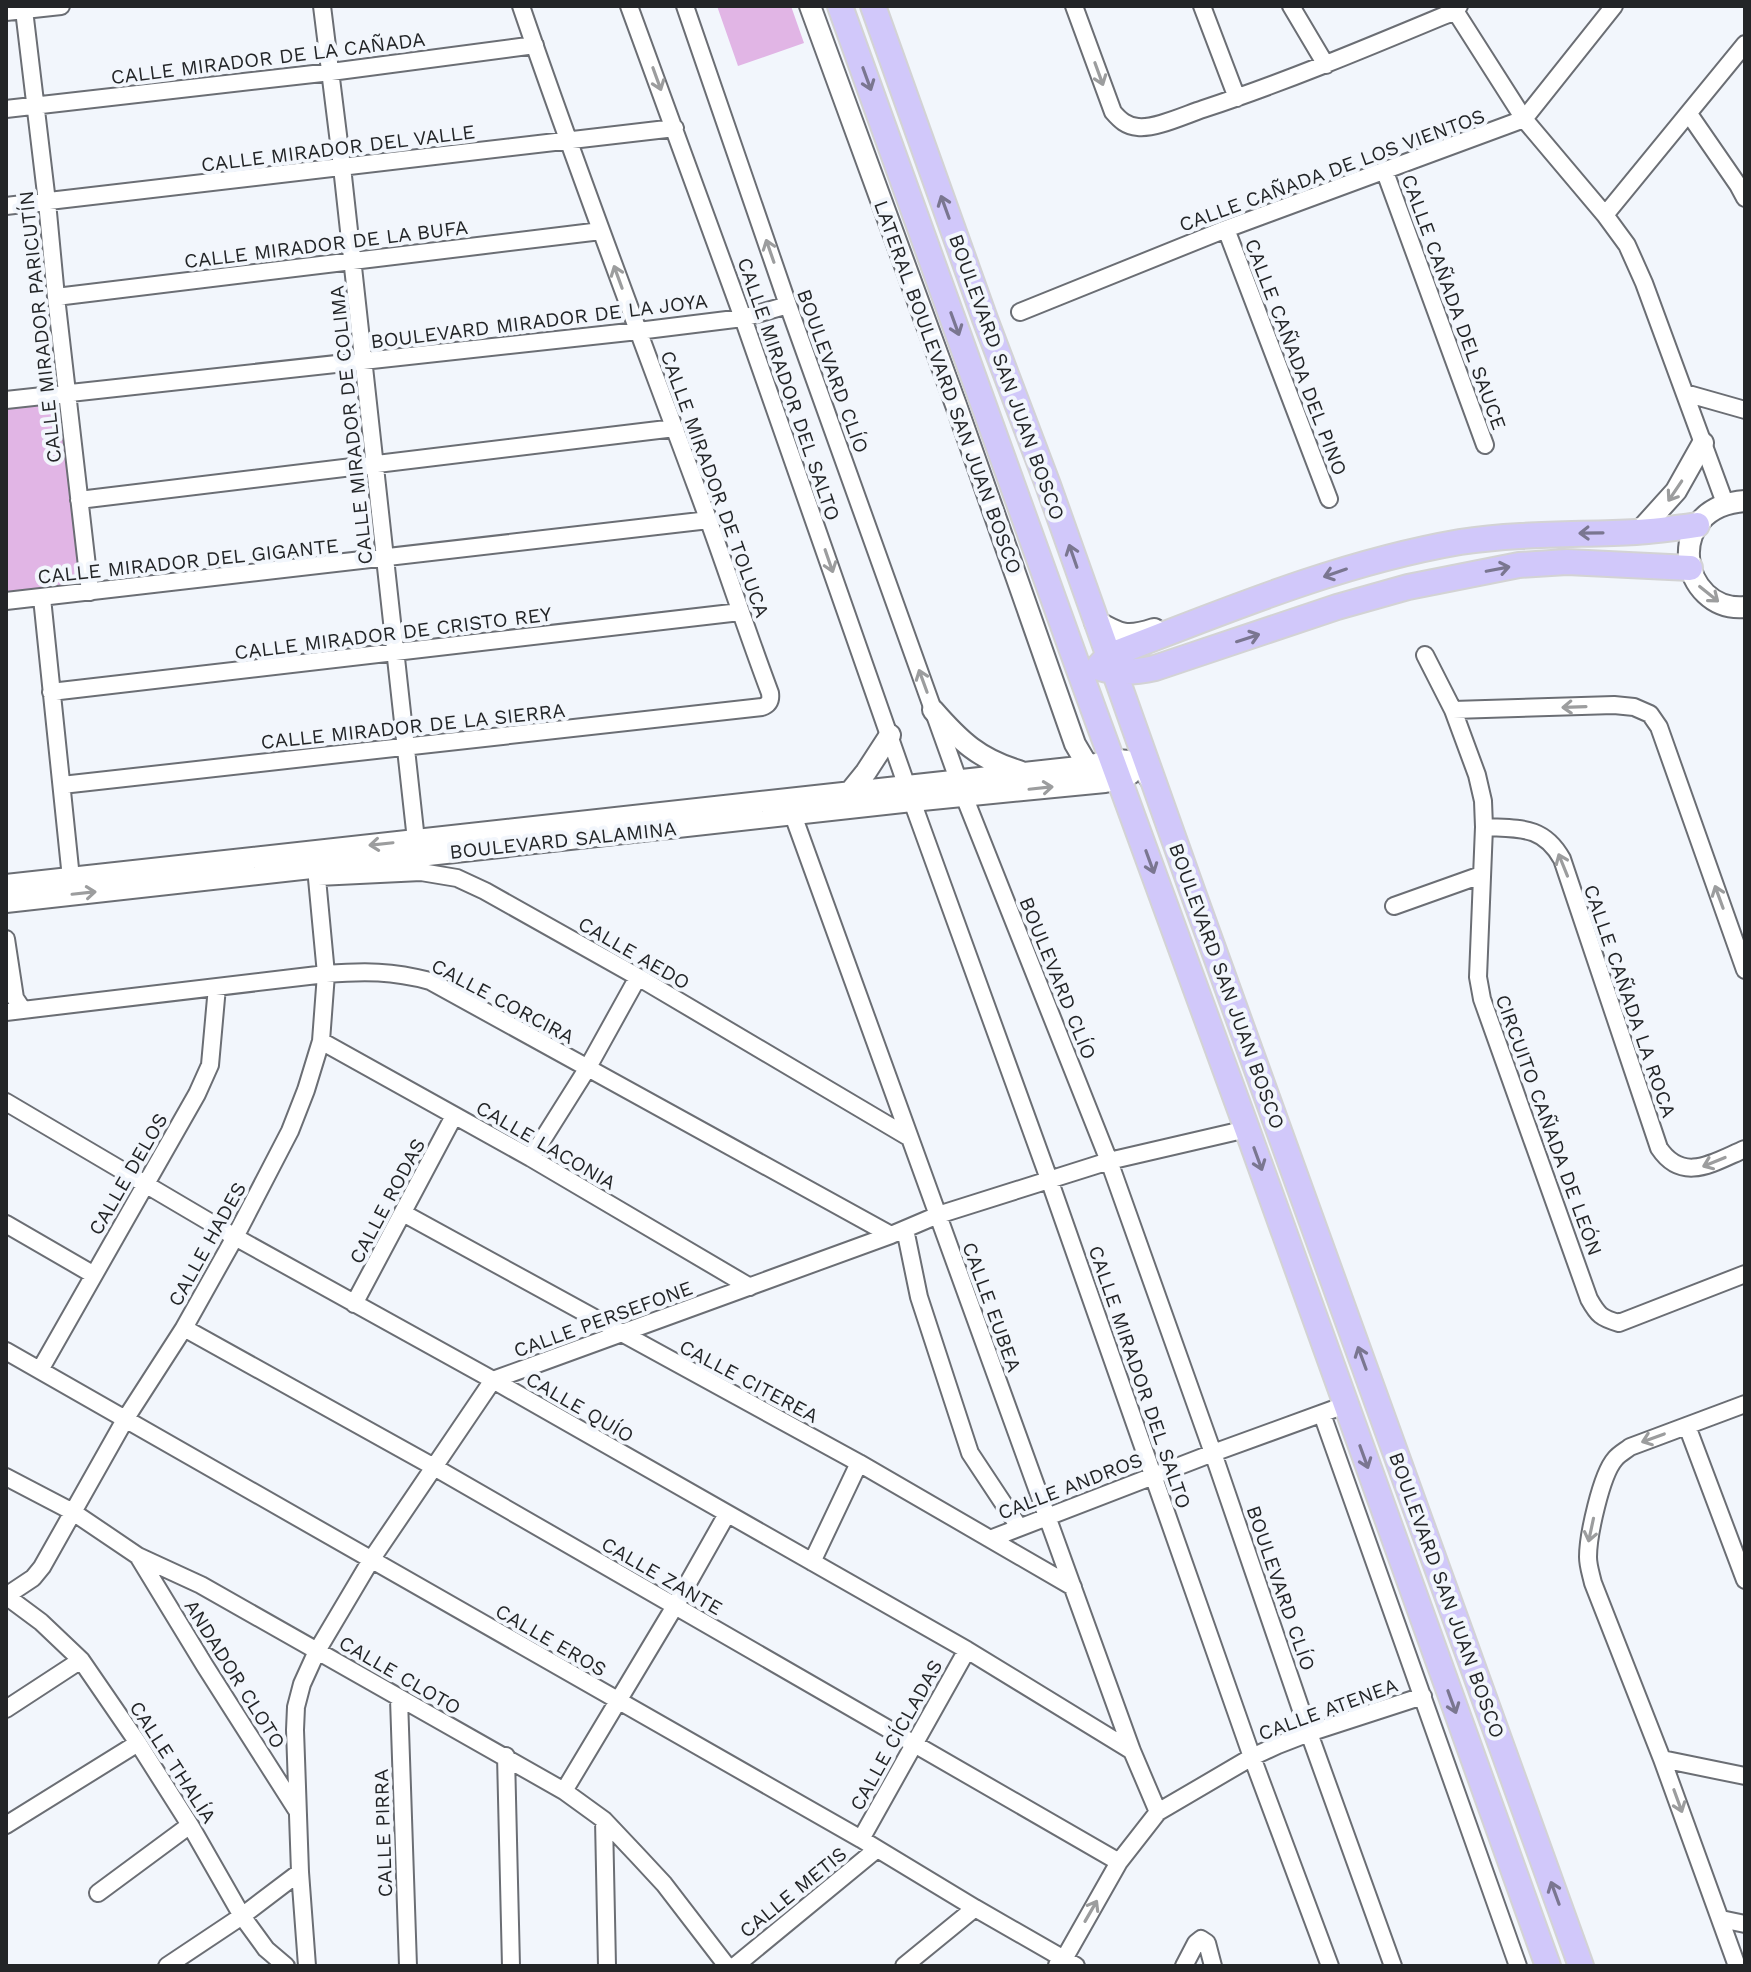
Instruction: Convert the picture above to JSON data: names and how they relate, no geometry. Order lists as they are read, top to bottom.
{
  "streets": {
    "main road": ["BOULEVARD SAN JUAN BOSCO"],
    "street": [
      "CALLE MIRADOR DE LA CAÑADA",
      "CALLE MIRADOR DEL VALLE",
      "CALLE CAÑADA DE LOS VIENTOS",
      "CALLE MIRADOR DE LA BUFA",
      "CALLE CAÑADA DEL SAUCE",
      "BOULEVARD MIRADOR DE LA JOYA",
      "CALLE MIRADOR PARICUTÍN",
      "CALLE CAÑADA DEL PINO",
      "BOULEVARD CLÍO",
      "LATERAL BOULEVARD SAN JUAN BOSCO",
      "CALLE MIRADOR DEL SALTO",
      "CALLE MIRADOR DE COLIMA",
      "CALLE MIRADOR DE TOLUCA",
      "CALLE MIRADOR DEL GIGANTE",
      "CALLE MIRADOR DE CRISTO REY",
      "CALLE MIRADOR DE LA SIERRA",
      "BOULEVARD SALAMINA",
      "CALLE AEDO",
      "CALLE CORCIRA",
      "CALLE CAÑADA LA ROCA",
      "CIRCUITO CAÑADA DE LEÓN",
      "CALLE LACONIA",
      "CALLE DELOS",
      "CALLE RODAS",
      "CALLE HADES",
      "CALLE EUBEA",
      "CALLE PERSEFONE",
      "CALLE CITEREA",
      "CALLE QUÍO",
      "CALLE ANDROS",
      "CALLE ZANTE",
      "CALLE EROS",
      "ANDADOR CLOTO",
      "CALLE CLOTO",
      "CALLE ATENEA",
      "CALLE CÍCLADAS",
      "CALLE THALÍA",
      "CALLE PIRRA",
      "CALLE METIS"
    ]
  },
  "crossings": [
    ["CALLE MIRADOR DE LA CAÑADA", "CALLE MIRADOR PARICUTÍN"],
    ["CALLE MIRADOR DE LA CAÑADA", "CALLE MIRADOR DE COLIMA"],
    ["CALLE MIRADOR DE LA CAÑADA", "CALLE MIRADOR DE TOLUCA"],
    ["CALLE MIRADOR DEL VALLE", "CALLE MIRADOR PARICUTÍN"],
    ["CALLE MIRADOR DEL VALLE", "CALLE MIRADOR DEL SALTO"],
    ["CALLE MIRADOR DEL VALLE", "CALLE MIRADOR DE COLIMA"],
    ["CALLE MIRADOR DEL VALLE", "CALLE MIRADOR DE TOLUCA"],
    ["CALLE CAÑADA DE LOS VIENTOS", "CALLE CAÑADA DEL SAUCE"],
    ["CALLE CAÑADA DE LOS VIENTOS", "CALLE CAÑADA DEL PINO"],
    ["CALLE MIRADOR DE LA BUFA", "CALLE MIRADOR PARICUTÍN"],
    ["CALLE MIRADOR DE LA BUFA", "CALLE MIRADOR DE COLIMA"],
    ["CALLE MIRADOR DE LA BUFA", "CALLE MIRADOR DE TOLUCA"],
    ["BOULEVARD MIRADOR DE LA JOYA", "CALLE MIRADOR PARICUTÍN"],
    ["BOULEVARD MIRADOR DE LA JOYA", "BOULEVARD CLÍO"],
    ["BOULEVARD MIRADOR DE LA JOYA", "CALLE MIRADOR DEL SALTO"],
    ["BOULEVARD MIRADOR DE LA JOYA", "CALLE MIRADOR DE COLIMA"],
    ["BOULEVARD MIRADOR DE LA JOYA", "CALLE MIRADOR DE TOLUCA"],
    ["CALLE MIRADOR PARICUTÍN", "CALLE MIRADOR DEL GIGANTE"],
    ["BOULEVARD CLÍO", "BOULEVARD SALAMINA"],
    ["BOULEVARD CLÍO", "CALLE PERSEFONE"],
    ["BOULEVARD CLÍO", "CALLE ANDROS"],
    ["BOULEVARD CLÍO", "CALLE ATENEA"],
    ["BOULEVARD SAN JUAN BOSCO", "BOULEVARD SALAMINA"],
    ["BOULEVARD SAN JUAN BOSCO", "CALLE PERSEFONE"],
    ["BOULEVARD SAN JUAN BOSCO", "CALLE ANDROS"],
    ["LATERAL BOULEVARD SAN JUAN BOSCO", "BOULEVARD SALAMINA"],
    ["CALLE MIRADOR DEL SALTO", "BOULEVARD SALAMINA"],
    ["CALLE MIRADOR DEL SALTO", "CALLE PERSEFONE"],
    ["CALLE MIRADOR DEL SALTO", "CALLE ANDROS"],
    ["CALLE MIRADOR DEL SALTO", "CALLE ATENEA"],
    ["CALLE MIRADOR DE COLIMA", "CALLE MIRADOR DEL GIGANTE"],
    ["CALLE MIRADOR DE COLIMA", "CALLE MIRADOR DE CRISTO REY"],
    ["CALLE MIRADOR DE COLIMA", "CALLE MIRADOR DE LA SIERRA"],
    ["CALLE MIRADOR DE COLIMA", "BOULEVARD SALAMINA"],
    ["CALLE MIRADOR DE TOLUCA", "CALLE MIRADOR DEL GIGANTE"],
    ["CALLE MIRADOR DE TOLUCA", "CALLE MIRADOR DE CRISTO REY"],
    ["CALLE MIRADOR DE TOLUCA", "CALLE MIRADOR DE LA SIERRA"],
    ["BOULEVARD SALAMINA", "CALLE AEDO"],
    ["BOULEVARD SALAMINA", "CALLE HADES"],
    ["BOULEVARD SALAMINA", "CALLE EUBEA"],
    ["CALLE AEDO", "CALLE HADES"],
    ["CALLE AEDO", "CALLE EUBEA"],
    ["CALLE CORCIRA", "CALLE DELOS"],
    ["CALLE CORCIRA", "CALLE HADES"],
    ["CALLE CORCIRA", "CALLE PERSEFONE"],
    ["CALLE CAÑADA LA ROCA", "CIRCUITO CAÑADA DE LEÓN"],
    ["CALLE LACONIA", "CALLE RODAS"],
    ["CALLE LACONIA", "CALLE HADES"],
    ["CALLE LACONIA", "CALLE PERSEFONE"],
    ["CALLE DELOS", "CALLE QUÍO"],
    ["CALLE DELOS", "CALLE EROS"],
    ["CALLE RODAS", "CALLE CITEREA"],
    ["CALLE RODAS", "CALLE QUÍO"],
    ["CALLE HADES", "CALLE QUÍO"],
    ["CALLE HADES", "CALLE ZANTE"],
    ["CALLE HADES", "CALLE EROS"],
    ["CALLE HADES", "CALLE CLOTO"],
    ["CALLE HADES", "CALLE THALÍA"],
    ["CALLE EUBEA", "CALLE PERSEFONE"],
    ["CALLE EUBEA", "CALLE CITEREA"],
    ["CALLE EUBEA", "CALLE QUÍO"],
    ["CALLE EUBEA", "CALLE ANDROS"],
    ["CALLE EUBEA", "CALLE ATENEA"],
    ["CALLE PERSEFONE", "CALLE CITEREA"],
    ["CALLE PERSEFONE", "CALLE QUÍO"],
    ["CALLE CITEREA", "CALLE ANDROS"],
    ["CALLE QUÍO", "CALLE CÍCLADAS"],
    ["CALLE ZANTE", "CALLE ATENEA"],
    ["CALLE ZANTE", "CALLE CÍCLADAS"],
    ["CALLE EROS", "CALLE ATENEA"],
    ["CALLE EROS", "CALLE CÍCLADAS"],
    ["CALLE EROS", "CALLE METIS"],
    ["ANDADOR CLOTO", "CALLE CLOTO"],
    ["CALLE CLOTO", "CALLE PIRRA"]
  ],
  "one_way": ["BOULEVARD CLÍO", "CALLE CAÑADA LA ROCA"]
}
